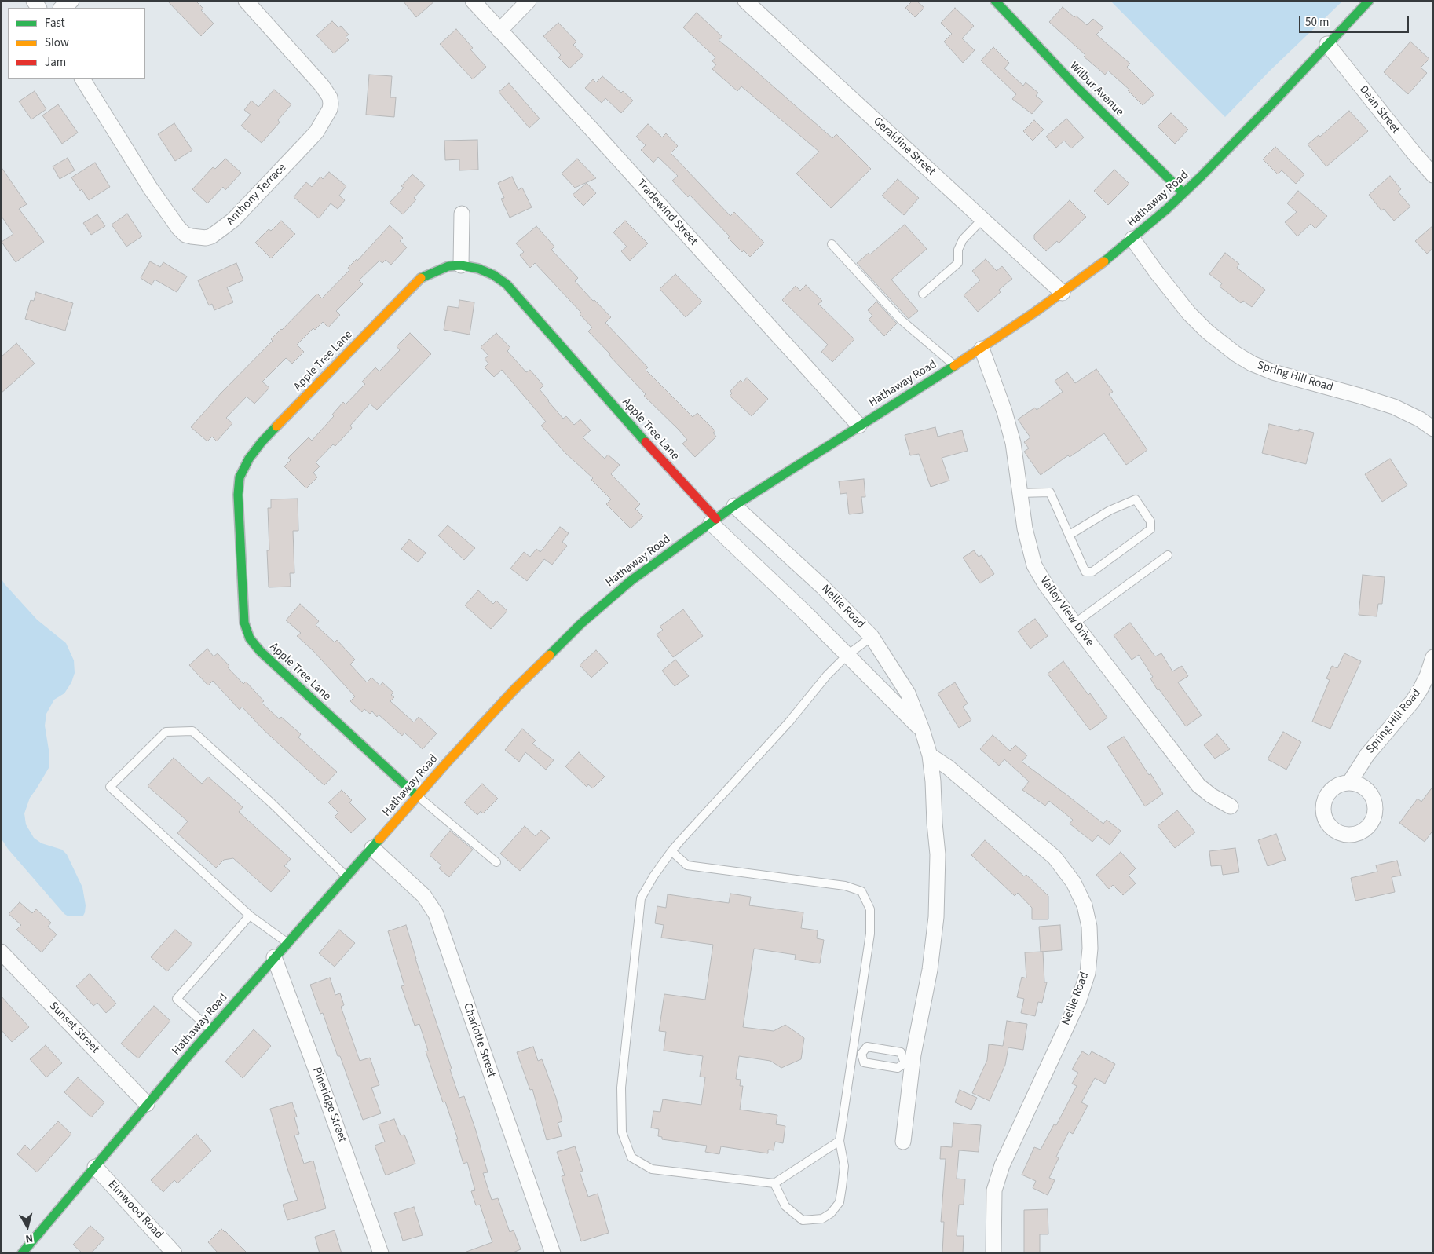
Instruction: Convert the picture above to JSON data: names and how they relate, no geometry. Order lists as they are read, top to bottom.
{
  "streets": {
    "main road": ["Wilbur Avenue", "Hathaway Road", "Apple Tree Lane"],
    "street": [
      "Dean Street",
      "Geraldine Street",
      "Anthony Terrace",
      "Tradewind Street",
      "Spring Hill Road",
      "Nellie Road",
      "Valley View Drive",
      "Sunset Street",
      "Charlotte Street",
      "Pineridge Street",
      "Elmwood Road"
    ]
  },
  "crossings": [
    ["Wilbur Avenue", "Hathaway Road"],
    ["Dean Street", "Hathaway Road"],
    ["Geraldine Street", "Hathaway Road"],
    ["Hathaway Road", "Tradewind Street"],
    ["Hathaway Road", "Apple Tree Lane"],
    ["Hathaway Road", "Spring Hill Road"],
    ["Hathaway Road", "Nellie Road"],
    ["Hathaway Road", "Valley View Drive"],
    ["Hathaway Road", "Sunset Street"],
    ["Hathaway Road", "Charlotte Street"],
    ["Hathaway Road", "Pineridge Street"],
    ["Hathaway Road", "Elmwood Road"],
    ["Apple Tree Lane", "Nellie Road"]
  ],
  "legend": ["Fast", "Slow", "Jam"],
  "scale_bar": "50 m",
  "north": "bottom"
}
